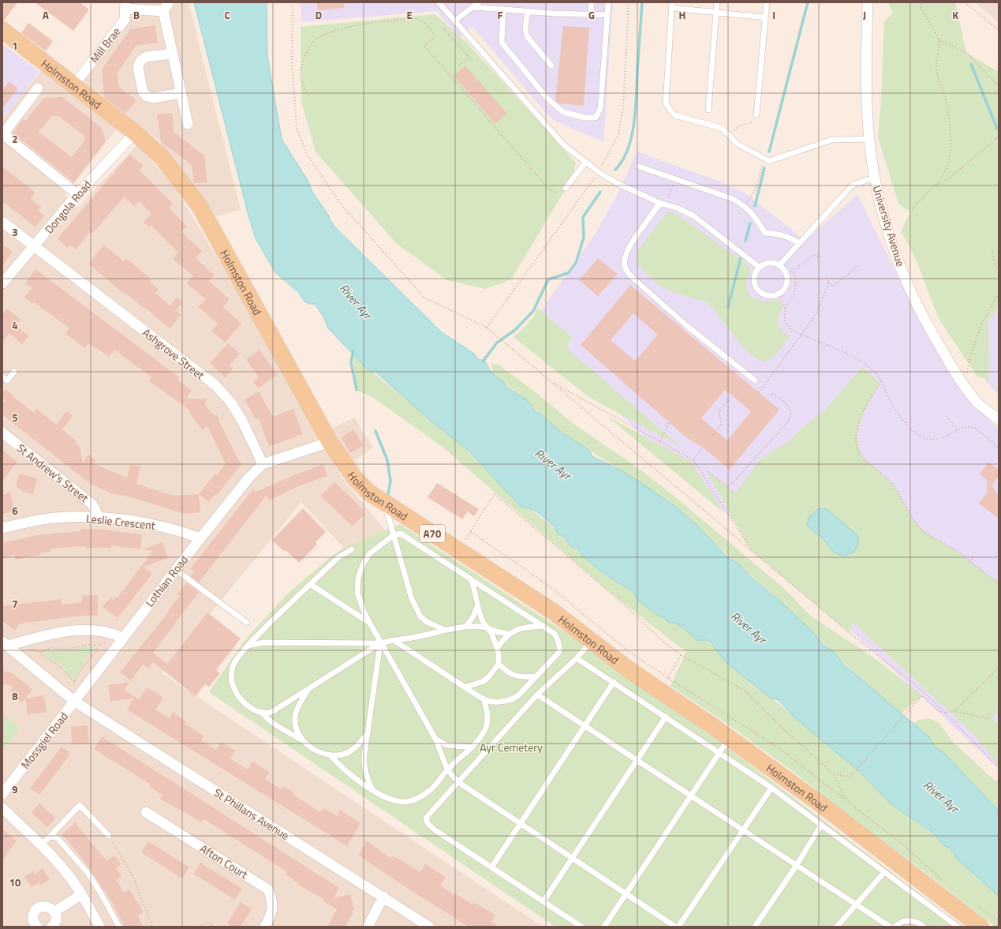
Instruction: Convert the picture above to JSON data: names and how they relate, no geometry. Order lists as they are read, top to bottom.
{
  "streets": {
    "main road": ["Holmston Road", "A70"],
    "street": [
      "Mill Brae",
      "Dongola Road",
      "University Avenue",
      "Ashgrove Street",
      "St Andrew's Street",
      "Leslie Crescent",
      "Lothian Road",
      "Mossgiel Road",
      "St Phillans Avenue",
      "Afton Court"
    ]
  },
  "crossings": [
    ["Mill Brae", "Holmston Road"],
    ["Holmston Road", "Dongola Road"],
    ["Dongola Road", "Ashgrove Street"],
    ["Ashgrove Street", "Lothian Road"],
    ["St Andrew's Street", "Leslie Crescent"],
    ["Leslie Crescent", "Lothian Road"],
    ["Lothian Road", "Mossgiel Road"],
    ["Lothian Road", "St Phillans Avenue"],
    ["Mossgiel Road", "St Phillans Avenue"]
  ],
  "water": ["River Ayr"],
  "parks": ["Ayr Cemetery"],
  "grid": {
    "columns": [
      "A",
      "B",
      "C",
      "D",
      "E",
      "F",
      "G",
      "H",
      "I",
      "J",
      "K"
    ],
    "rows": [
      "1",
      "2",
      "3",
      "4",
      "5",
      "6",
      "7",
      "8",
      "9",
      "10"
    ]
  }
}
